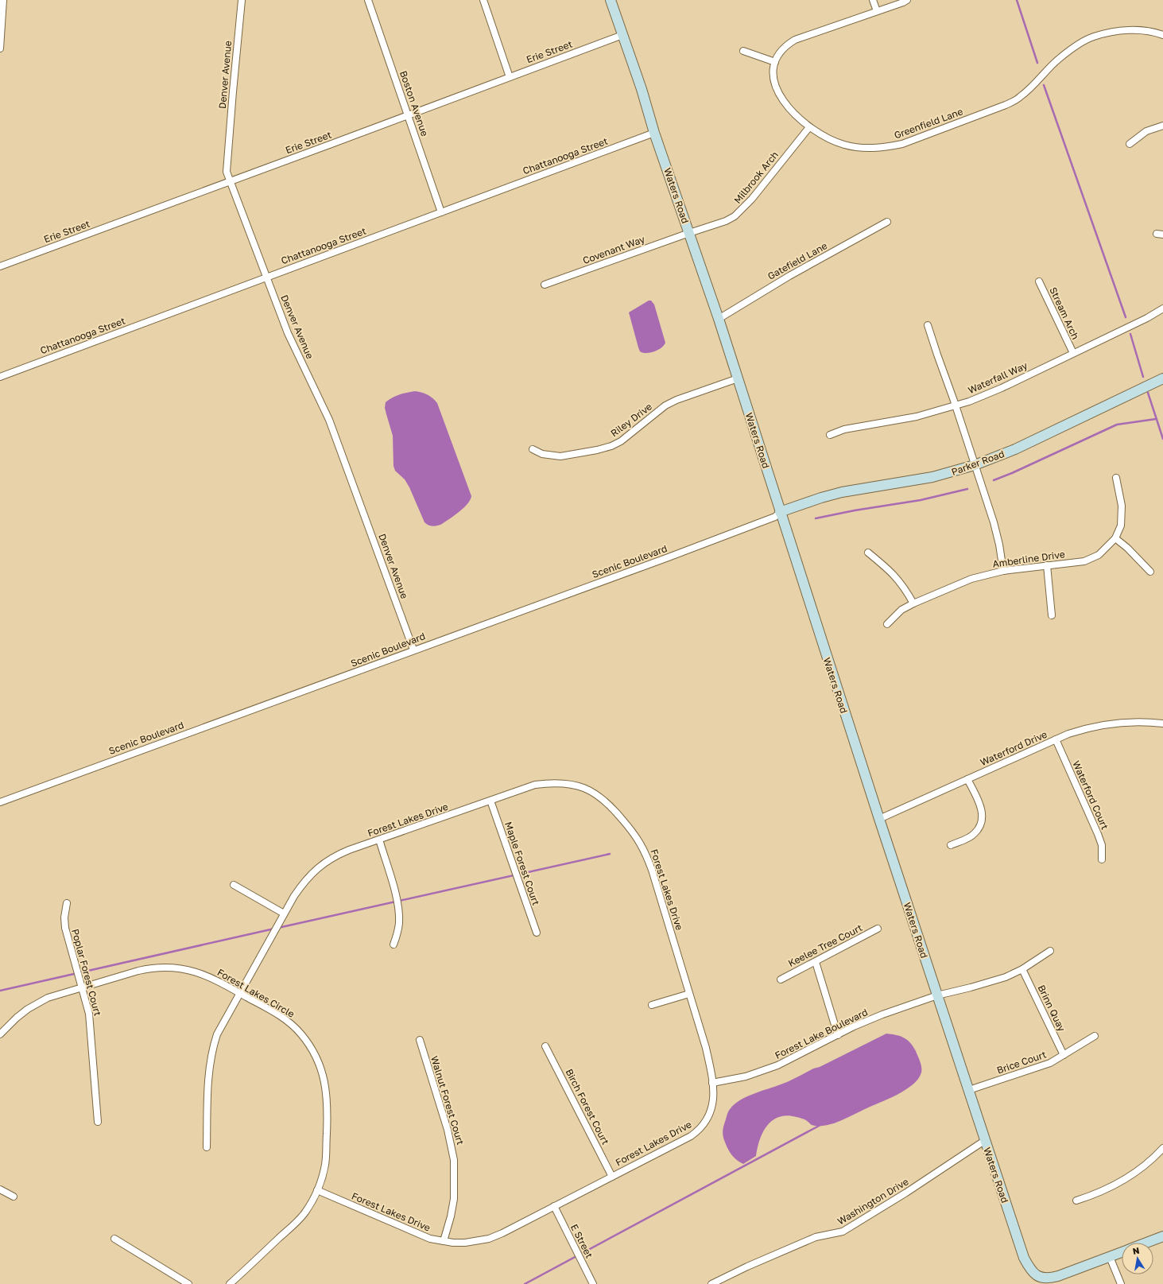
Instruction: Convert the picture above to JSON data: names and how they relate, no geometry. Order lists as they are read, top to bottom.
{
  "streets": {
    "street": [
      "Erie Street",
      "Denver Avenue",
      "Boston Avenue",
      "Greenfield Lane",
      "Chattanooga Street",
      "Milbrook Arch",
      "Waters Road",
      "Covenant Way",
      "Gatefield Lane",
      "Stream Arch",
      "Waterfall Way",
      "Riley Drive",
      "Parker Road",
      "Amberline Drive",
      "Scenic Boulevard",
      "Waterford Drive",
      "Waterford Court",
      "Forest Lakes Drive",
      "Maple Forest Court",
      "Keelee Tree Court",
      "Poplar Forest Court",
      "Forest Lakes Circle",
      "Brinn Quay",
      "Forest Lake Boulevard",
      "Brice Court",
      "Walnut Forest Court",
      "Birch Forest Court",
      "Washington Drive",
      "E Street"
    ]
  },
  "crossings": [
    ["Erie Street", "Denver Avenue"],
    ["Erie Street", "Boston Avenue"],
    ["Erie Street", "Waters Road"],
    ["Denver Avenue", "Chattanooga Street"],
    ["Denver Avenue", "Scenic Boulevard"],
    ["Boston Avenue", "Chattanooga Street"],
    ["Greenfield Lane", "Milbrook Arch"],
    ["Chattanooga Street", "Waters Road"],
    ["Milbrook Arch", "Waters Road"],
    ["Milbrook Arch", "Covenant Way"],
    ["Waters Road", "Covenant Way"],
    ["Waters Road", "Gatefield Lane"],
    ["Waters Road", "Riley Drive"],
    ["Waters Road", "Parker Road"],
    ["Waters Road", "Scenic Boulevard"],
    ["Waters Road", "Waterford Drive"],
    ["Waters Road", "Forest Lake Boulevard"],
    ["Waters Road", "Brice Court"],
    ["Waters Road", "Washington Drive"],
    ["Stream Arch", "Waterfall Way"],
    ["Parker Road", "Scenic Boulevard"],
    ["Waterford Drive", "Waterford Court"],
    ["Forest Lakes Drive", "Maple Forest Court"],
    ["Forest Lakes Drive", "Forest Lakes Circle"],
    ["Forest Lakes Drive", "Forest Lake Boulevard"],
    ["Forest Lakes Drive", "Walnut Forest Court"],
    ["Forest Lakes Drive", "Birch Forest Court"],
    ["Forest Lakes Drive", "E Street"],
    ["Poplar Forest Court", "Forest Lakes Circle"],
    ["Brinn Quay", "Forest Lake Boulevard"],
    ["Brinn Quay", "Brice Court"]
  ],
  "north": "top"
}
